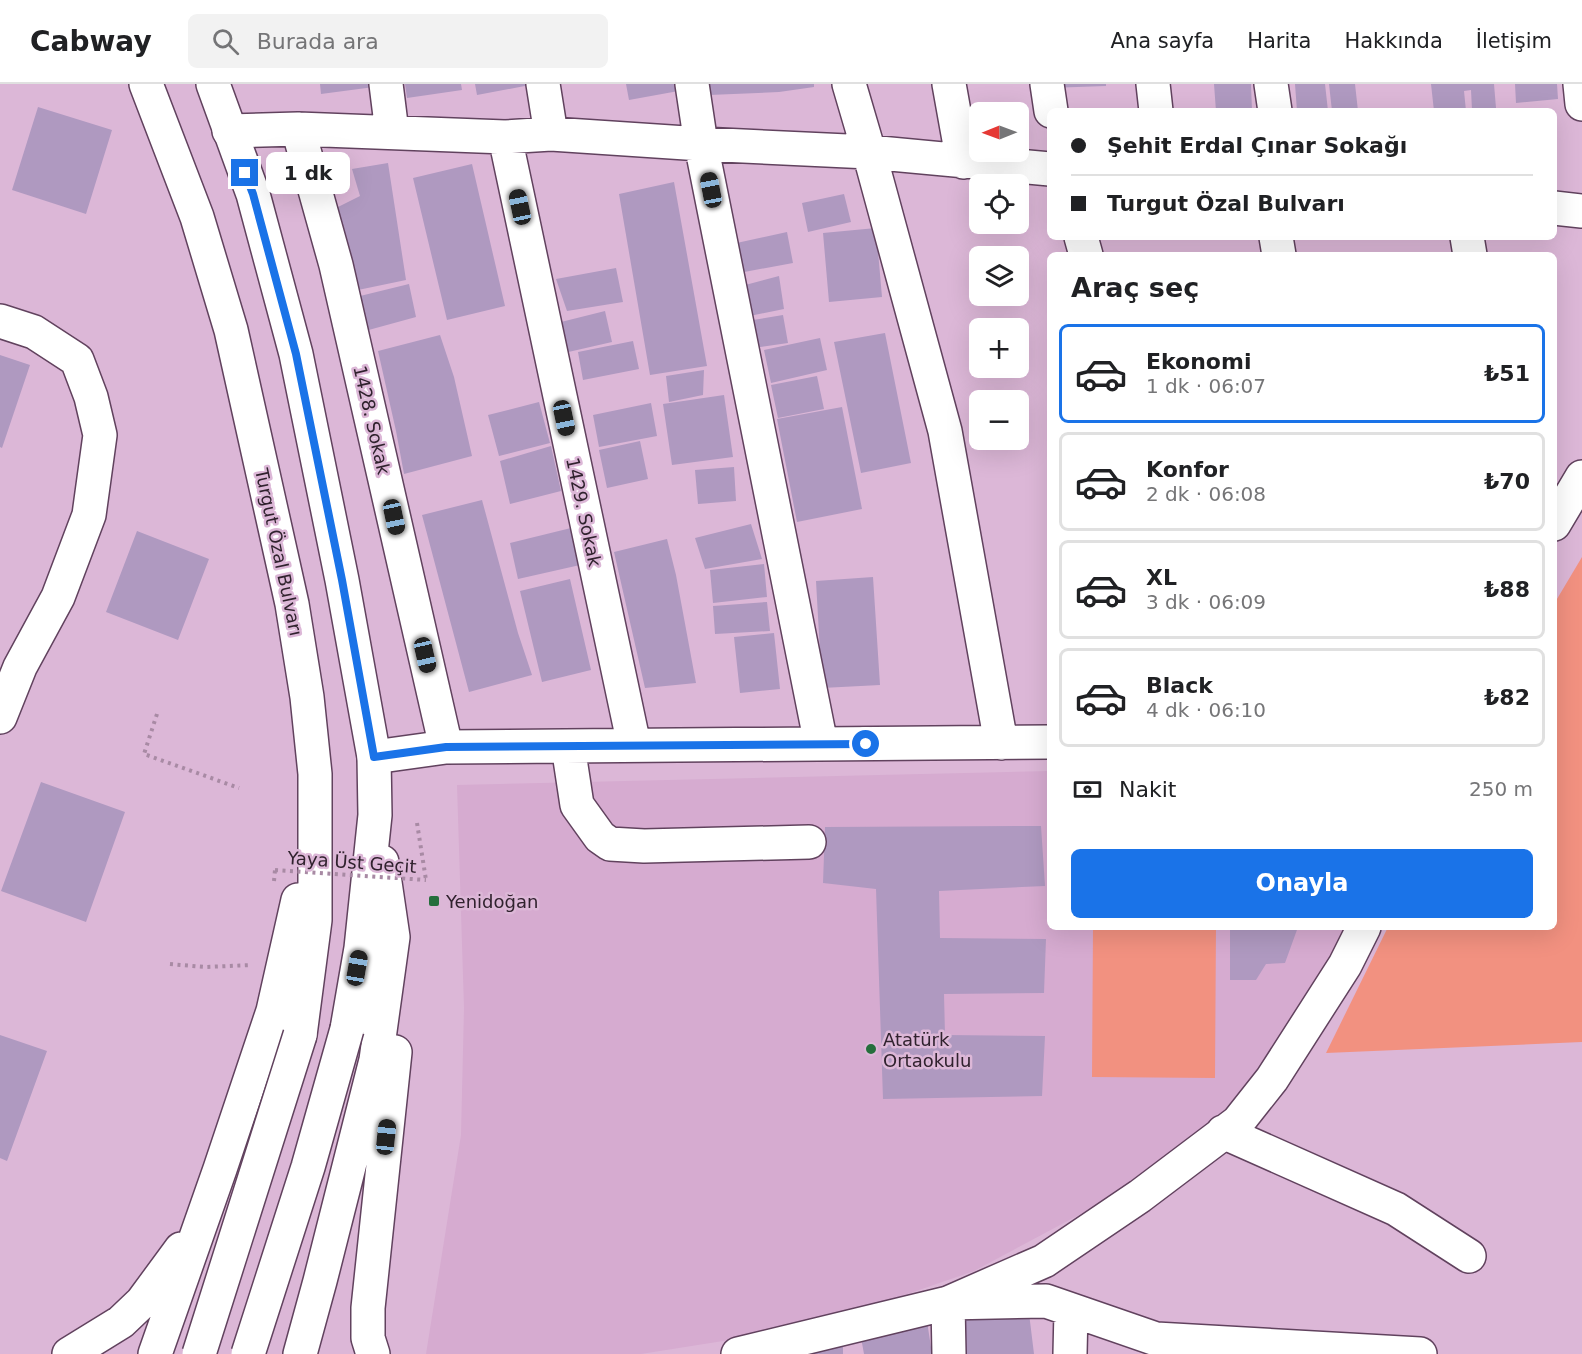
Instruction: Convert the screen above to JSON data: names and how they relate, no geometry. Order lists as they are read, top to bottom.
{
  "streets": {
    "street": ["1428. Sokak", "1429. Sokak", "Turgut Özal Bulvarı"],
    "path": ["Yaya Üst Geçit"]
  },
  "places": {
    "transit": ["Yenidoğan"],
    "other": ["Atatürk Ortaokulu"]
  },
  "north": "left",
  "page": {
    "header": "Cabway",
    "search": "Burada ara",
    "nav": [
      "Ana sayfa",
      "Harita",
      "Hakkında",
      "İletişim"
    ],
    "map_buttons": ["+", "−"],
    "banner": ["Şehit Erdal Çınar Sokağı", "Turgut Özal Bulvarı"],
    "bubble": "1 dk",
    "heading": "Araç seç",
    "list": [
      {
        "name": "Ekonomi",
        "note": "1 dk · 06:07",
        "value": "₺51"
      },
      {
        "name": "Konfor",
        "note": "2 dk · 06:08",
        "value": "₺70"
      },
      {
        "name": "XL",
        "note": "3 dk · 06:09",
        "value": "₺88"
      },
      {
        "name": "Black",
        "note": "4 dk · 06:10",
        "value": "₺82"
      }
    ],
    "pay": ["Nakit", "250 m"],
    "buttons": "Onayla"
  }
}
